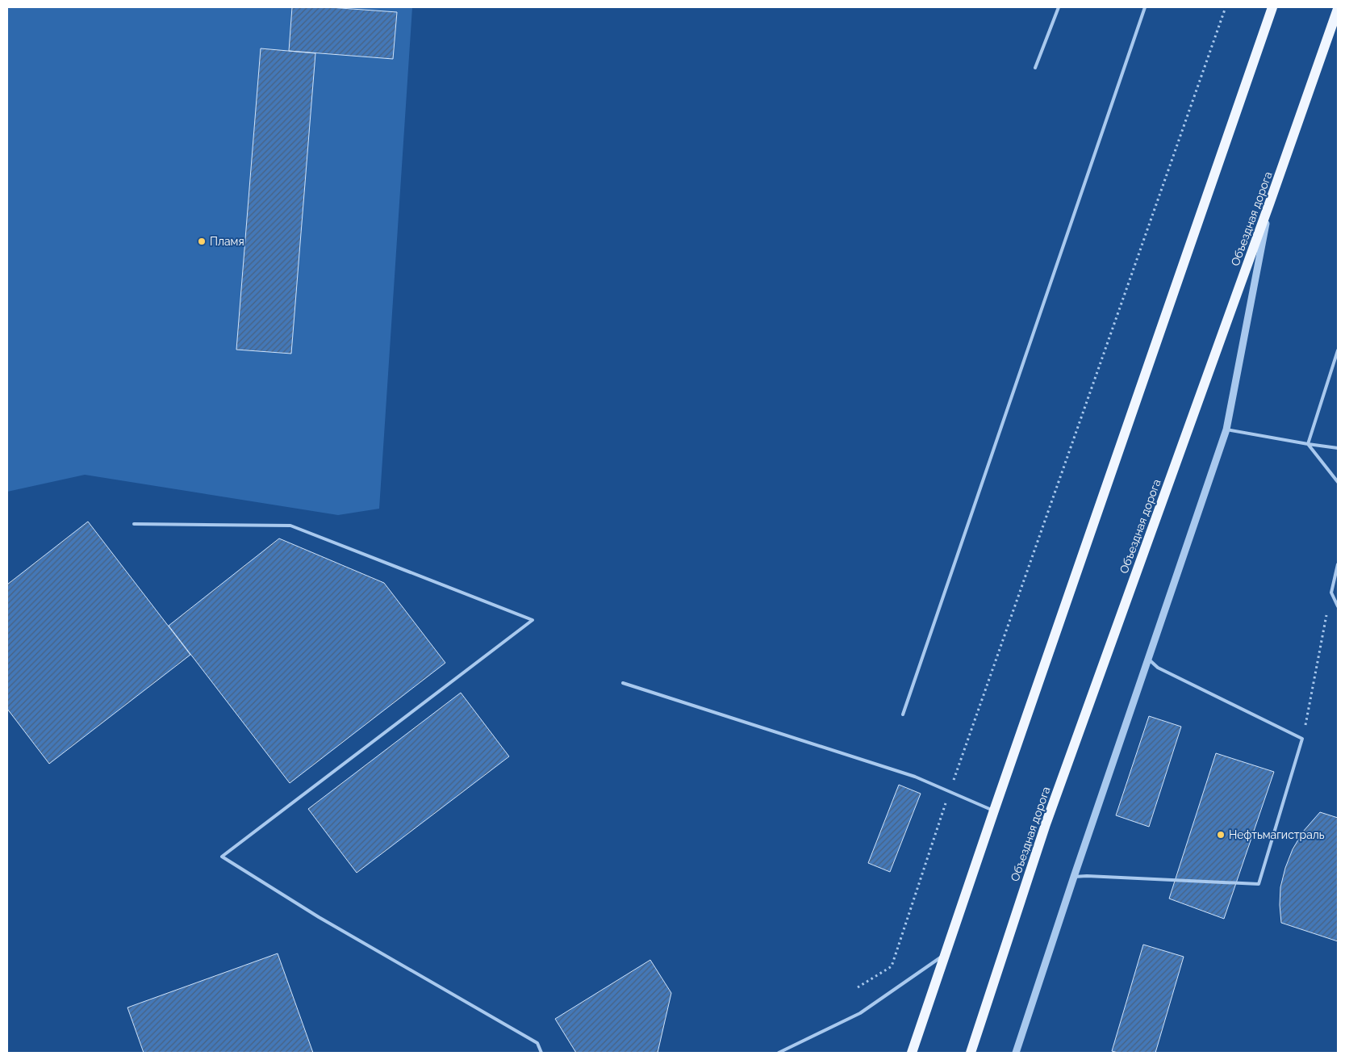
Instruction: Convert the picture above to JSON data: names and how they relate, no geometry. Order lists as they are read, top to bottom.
{
  "streets": {
    "main road": ["Объездная дорога"]
  },
  "places": ["Пламя", "Нефтьмагистраль"]
}
